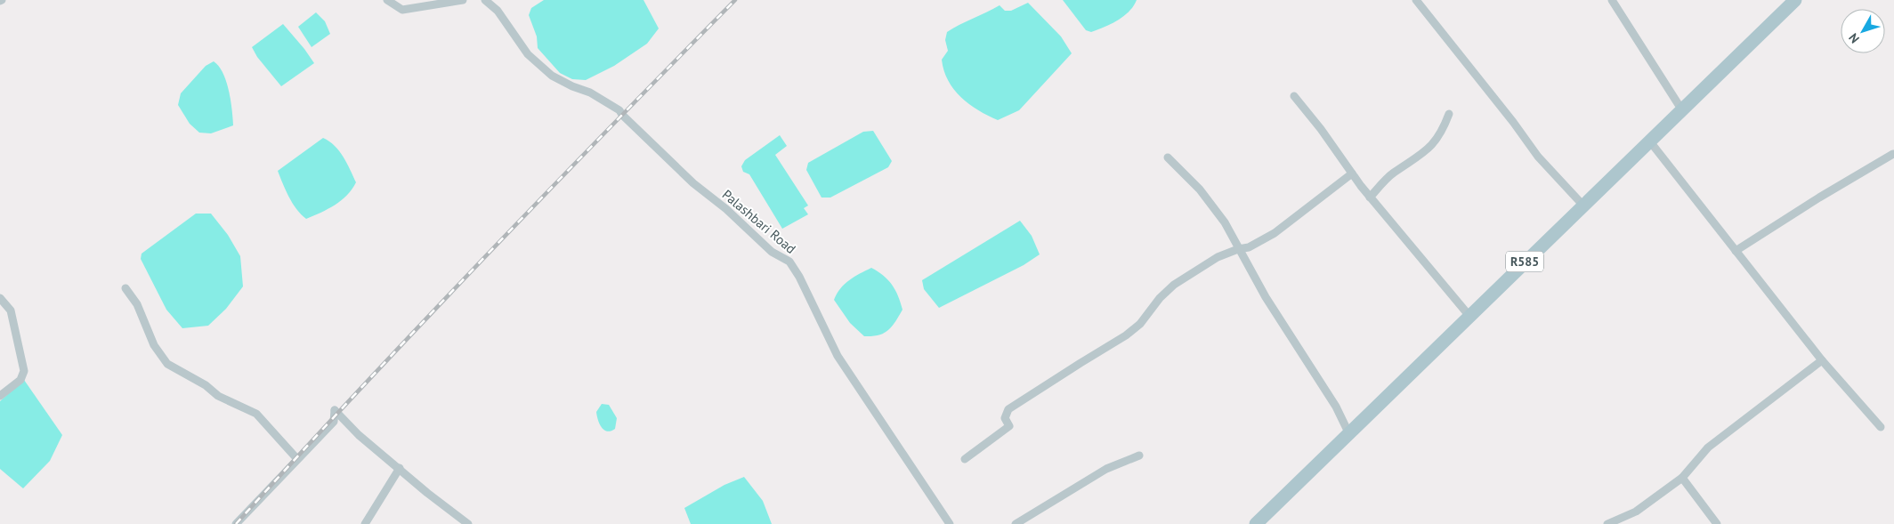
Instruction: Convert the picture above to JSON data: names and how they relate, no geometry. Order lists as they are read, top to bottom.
{
  "streets": {
    "main road": ["R585"],
    "street": ["Palashbari Road"]
  },
  "north": "bottom left"
}
